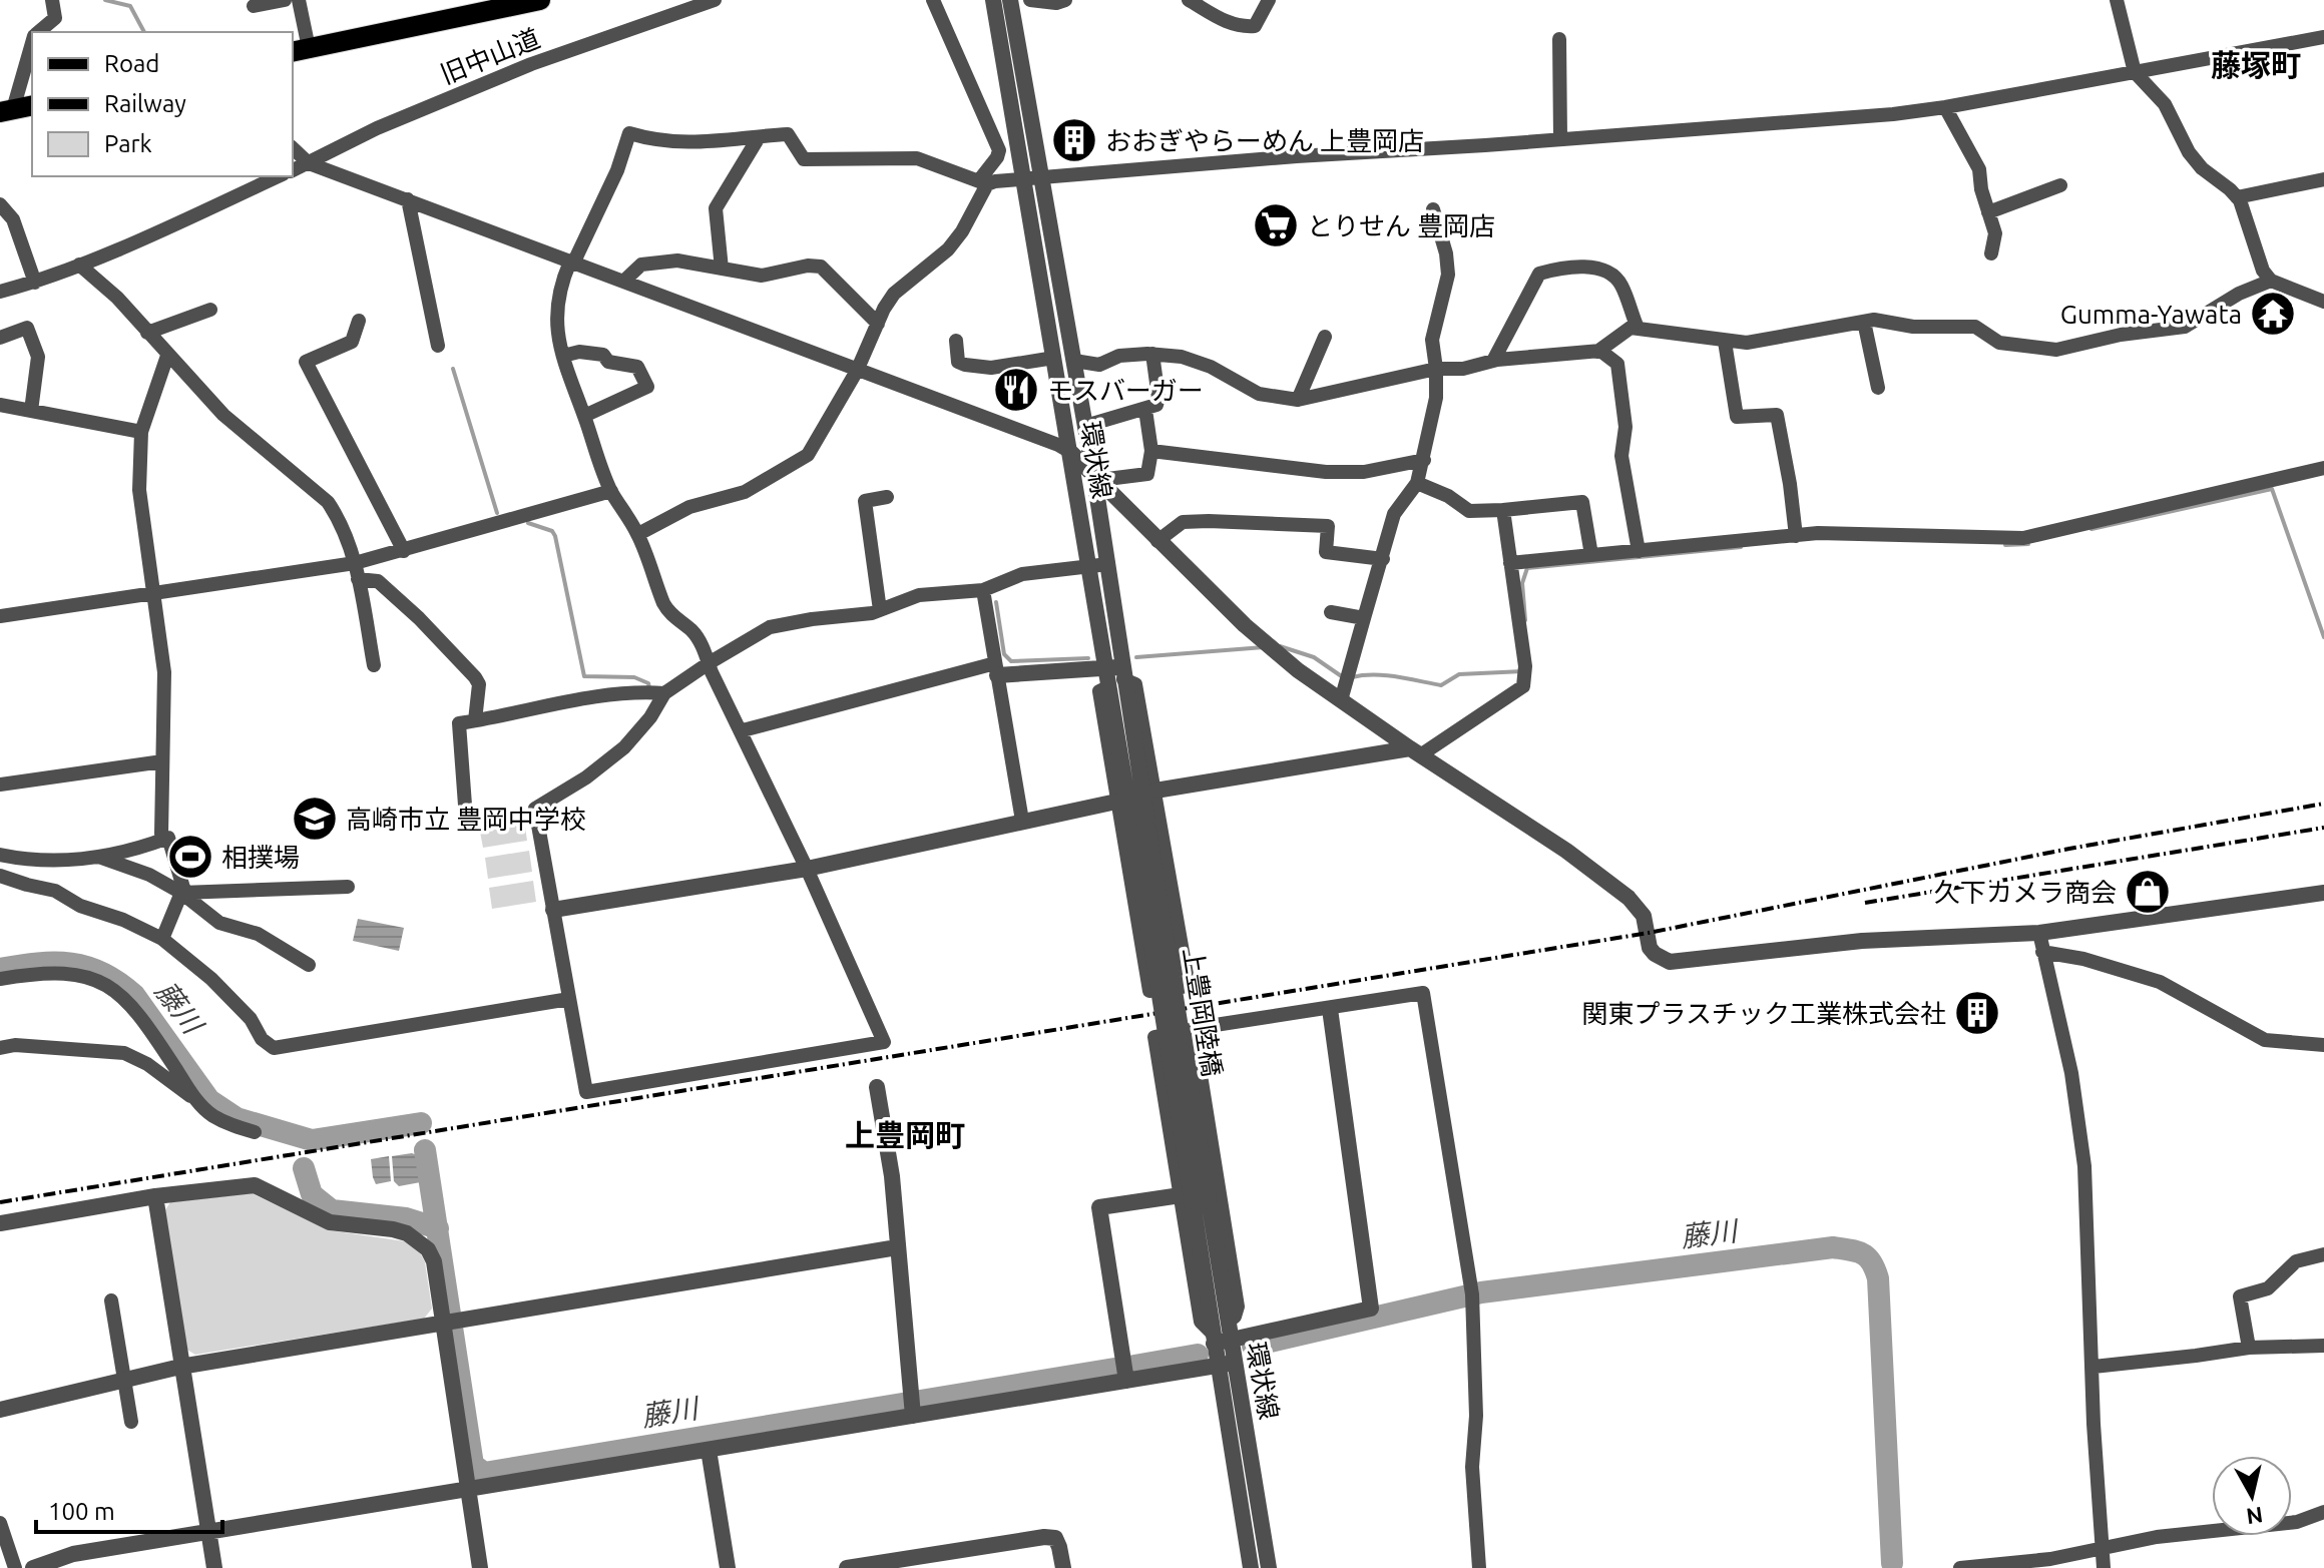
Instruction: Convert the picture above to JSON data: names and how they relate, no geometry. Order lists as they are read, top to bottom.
{
  "streets": {
    "street": ["旧中山道", "環状線", "上豊岡陸橋"]
  },
  "crossings": [
    ["環状線", "上豊岡陸橋"]
  ],
  "districts": ["藤塚町", "上豊岡町"],
  "water": ["藤川"],
  "places": {
    "building": ["おおぎやらーめん 上豊岡店", "関東プラスチック工業株式会社"],
    "supermarket": ["とりせん 豊岡店"],
    "temple": ["Gumma-Yawata"],
    "restaurant": ["モスバーガー"],
    "school or university": ["高崎市立 豊岡中学校"],
    "sports": ["相撲場"],
    "shop": ["久下カメラ商会"]
  },
  "legend": ["Road", "Railway", "Park"],
  "scale_bar": "100 m",
  "north": "bottom"
}
